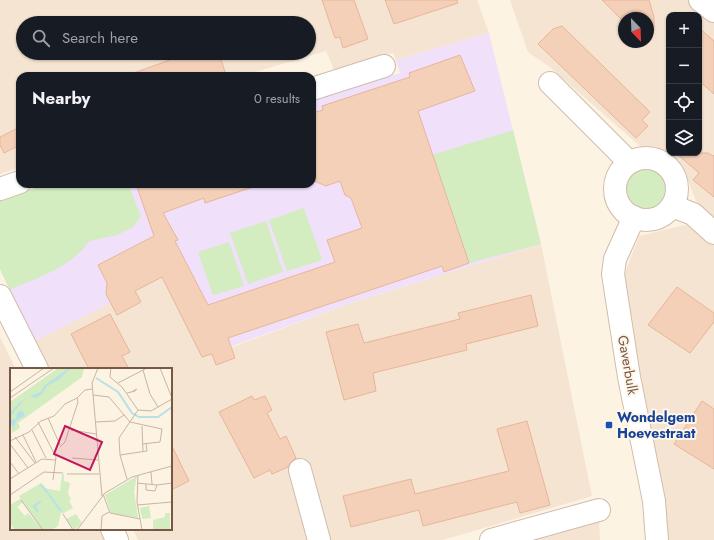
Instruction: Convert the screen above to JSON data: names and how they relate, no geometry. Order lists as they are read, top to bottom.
{
  "streets": {
    "street": ["Gaverbulk"]
  },
  "places": {
    "transit": ["Wondelgem Hoevestraat"]
  },
  "north": "bottom right",
  "page": {
    "map_buttons": ["+", "−"],
    "search": "Search here",
    "heading": ["Nearby", "0 results"]
  }
}
